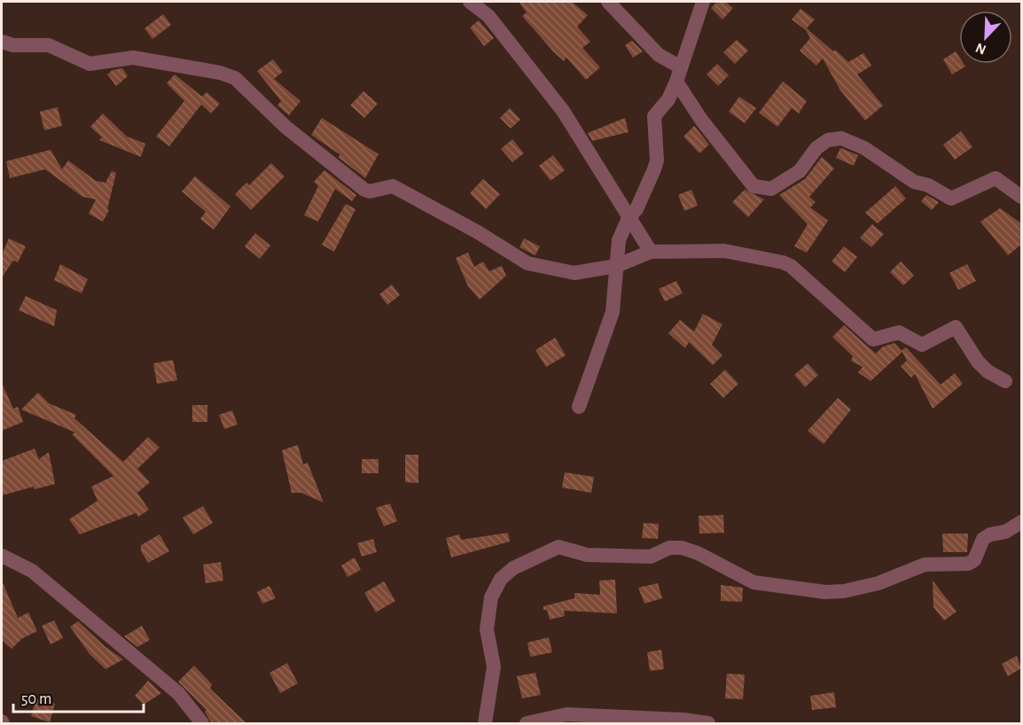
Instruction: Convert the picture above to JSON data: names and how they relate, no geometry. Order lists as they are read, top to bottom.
{
  "scale_bar": "50 m",
  "north": "bottom left"
}
